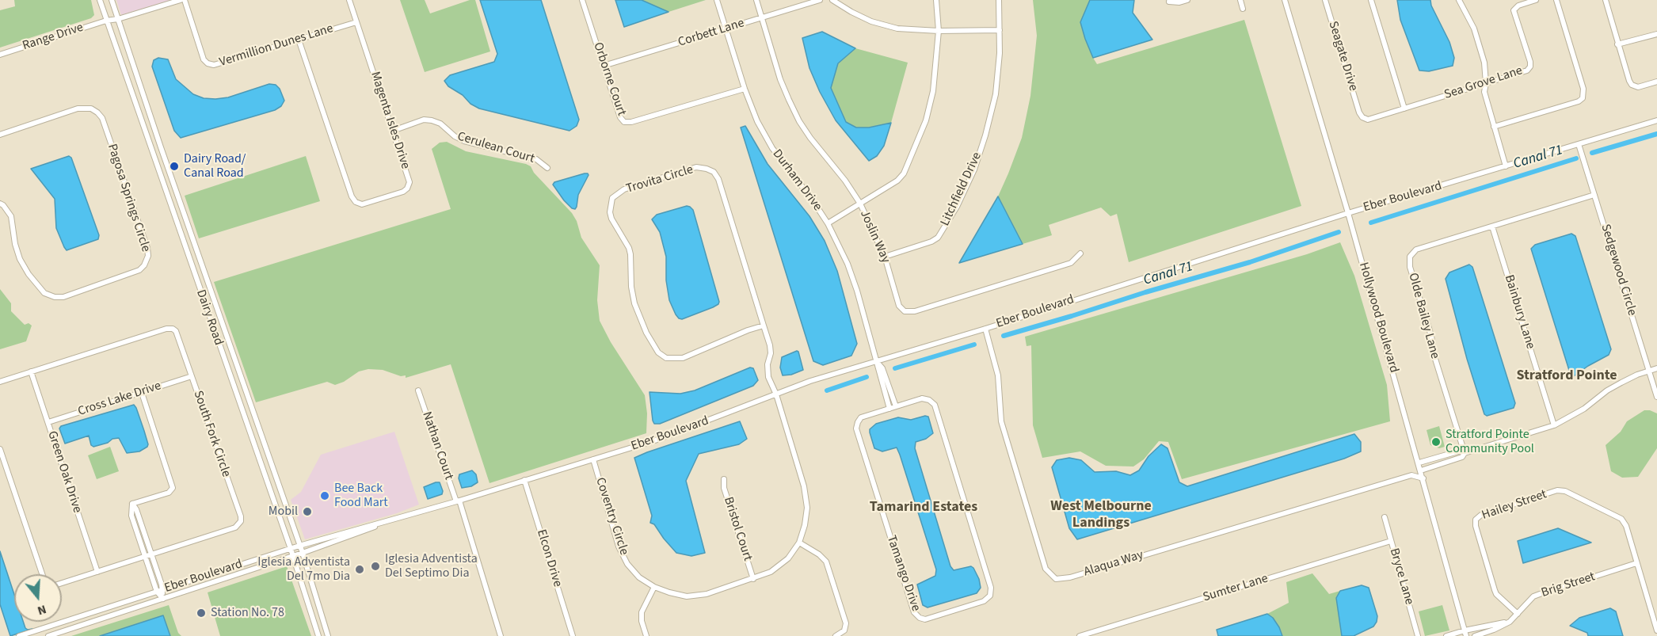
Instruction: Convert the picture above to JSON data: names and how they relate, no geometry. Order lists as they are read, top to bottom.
{
  "streets": {
    "street": [
      "Corbett Lane",
      "Range Drive",
      "Vermillion Dunes Lane",
      "Seagate Drive",
      "Orborne Court",
      "Sea Grove Lane",
      "Magenta Isles Drive",
      "Cerulean Court",
      "Trovita Circle",
      "Durham Drive",
      "Litchfield Drive",
      "Eber Boulevard",
      "Pagosa Springs Circle",
      "Joslin Way",
      "Sedgewood Circle",
      "Bainbury Lane",
      "Olde Bailey Lane",
      "Dairy Road",
      "Hollywood Boulevard",
      "Cross Lake Drive",
      "South Fork Circle",
      "Nathan Court",
      "Green Oak Drive",
      "Hailey Street",
      "Coventry Circle",
      "Bristol Court",
      "Elcon Drive",
      "Alaqua Way",
      "Tamango Drive",
      "Bryce Lane",
      "Brig Street",
      "Sumter Lane"
    ]
  },
  "crossings": [
    ["Corbett Lane", "Orborne Court"],
    ["Corbett Lane", "Durham Drive"],
    ["Corbett Lane", "Joslin Way"],
    ["Range Drive", "Dairy Road"],
    ["Vermillion Dunes Lane", "Magenta Isles Drive"],
    ["Seagate Drive", "Sea Grove Lane"],
    ["Orborne Court", "Durham Drive"],
    ["Magenta Isles Drive", "Cerulean Court"],
    ["Trovita Circle", "Eber Boulevard"],
    ["Trovita Circle", "Coventry Circle"],
    ["Durham Drive", "Eber Boulevard"],
    ["Litchfield Drive", "Joslin Way"],
    ["Eber Boulevard", "Sedgewood Circle"],
    ["Eber Boulevard", "Dairy Road"],
    ["Eber Boulevard", "Hollywood Boulevard"],
    ["Eber Boulevard", "Nathan Court"],
    ["Eber Boulevard", "Coventry Circle"],
    ["Eber Boulevard", "Elcon Drive"],
    ["Eber Boulevard", "Alaqua Way"],
    ["Sedgewood Circle", "Olde Bailey Lane"],
    ["Bainbury Lane", "Olde Bailey Lane"],
    ["Hollywood Boulevard", "Alaqua Way"],
    ["Cross Lake Drive", "South Fork Circle"],
    ["Cross Lake Drive", "Green Oak Drive"],
    ["South Fork Circle", "Green Oak Drive"],
    ["Hailey Street", "Brig Street"],
    ["Coventry Circle", "Bristol Court"],
    ["Bryce Lane", "Sumter Lane"]
  ],
  "districts": ["Stratford Pointe", "West Melbourne Landings", "Tamarind Estates"],
  "water": ["Canal 71"],
  "places": [
    "Dairy Road/ Canal Road",
    "Stratford Pointe Community Pool",
    "Bee Back Food Mart",
    "Mobil",
    "Iglesia Adventista Del Septimo Dia",
    "Iglesia Adventista Del 7mo Dia",
    "Station No. 78"
  ],
  "north": "bottom"
}
